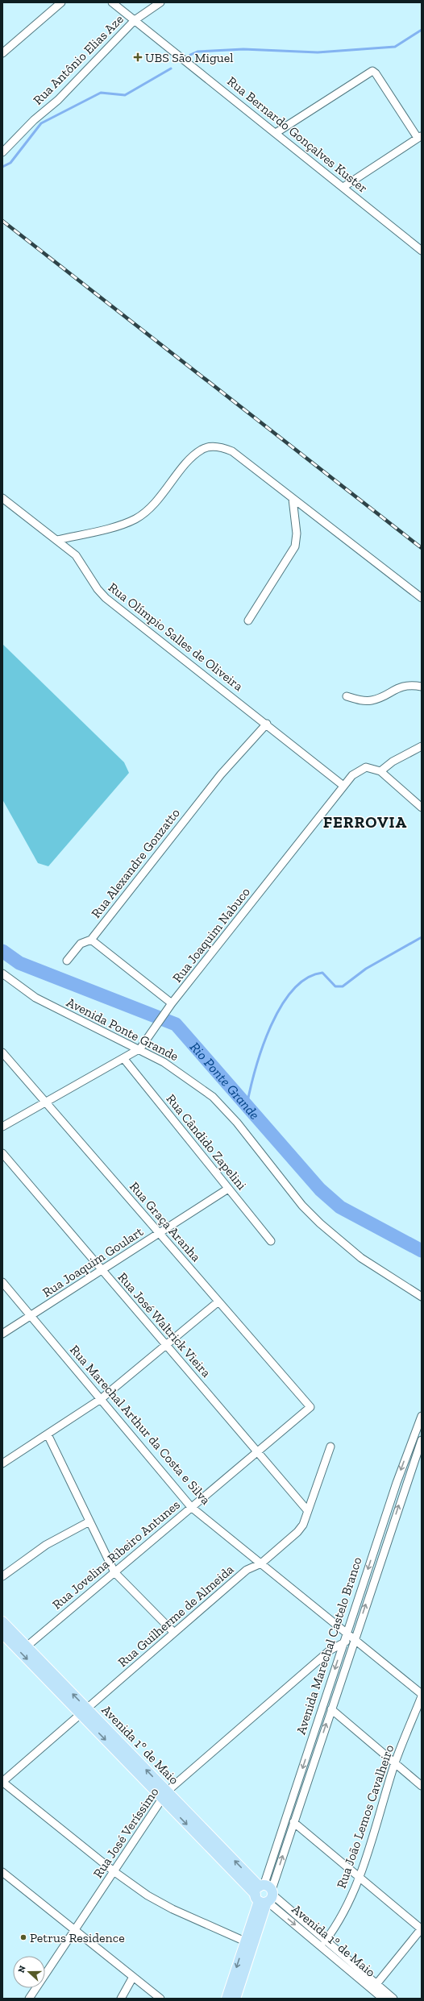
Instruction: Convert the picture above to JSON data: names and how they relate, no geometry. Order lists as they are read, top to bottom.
{
  "streets": {
    "main road": ["Avenida Marechal Castelo Branco", "Avenida 1º de Maio"],
    "street": [
      "Rua Antônio Elias Aze",
      "Rua Bernardo Gonçalves Kuster",
      "Rua Olímpio Salles de Oliveira",
      "Rua Alexandre Gonzatto",
      "Rua Joaquim Nabuco",
      "Avenida Ponte Grande",
      "Rua Cândido Zapelini",
      "Rua Graça Aranha",
      "Rua Joaquim Goulart",
      "Rua José Waltrick Vieira",
      "Rua Marechal Arthur da Costa e Silva",
      "Rua Jovelina Ribeiro Antunes",
      "Rua Guilherme de Almeida",
      "Rua João Lemos Cavalheiro",
      "Rua José Veríssimo"
    ]
  },
  "crossings": [
    ["Rua Antônio Elias Aze", "Rua Bernardo Gonçalves Kuster"],
    ["Rua Olímpio Salles de Oliveira", "Rua Alexandre Gonzatto"],
    ["Rua Olímpio Salles de Oliveira", "Rua Joaquim Nabuco"],
    ["Rua Joaquim Nabuco", "Avenida Ponte Grande"],
    ["Rua Joaquim Nabuco", "Rua Cândido Zapelini"],
    ["Rua Joaquim Nabuco", "Rua Graça Aranha"],
    ["Rua Cândido Zapelini", "Rua Joaquim Goulart"],
    ["Rua Graça Aranha", "Rua Joaquim Goulart"],
    ["Rua Graça Aranha", "Rua Jovelina Ribeiro Antunes"],
    ["Rua Joaquim Goulart", "Rua José Waltrick Vieira"],
    ["Rua Joaquim Goulart", "Rua Marechal Arthur da Costa e Silva"],
    ["Rua José Waltrick Vieira", "Rua Jovelina Ribeiro Antunes"],
    ["Rua José Waltrick Vieira", "Rua Guilherme de Almeida"],
    ["Rua Marechal Arthur da Costa e Silva", "Rua Jovelina Ribeiro Antunes"],
    ["Rua Marechal Arthur da Costa e Silva", "Rua Guilherme de Almeida"],
    ["Rua Marechal Arthur da Costa e Silva", "Avenida Marechal Castelo Branco"],
    ["Rua Marechal Arthur da Costa e Silva", "Rua José Veríssimo"],
    ["Rua Jovelina Ribeiro Antunes", "Avenida 1º de Maio"],
    ["Rua Guilherme de Almeida", "Avenida 1º de Maio"],
    ["Avenida Marechal Castelo Branco", "Avenida 1º de Maio"],
    ["Avenida Marechal Castelo Branco", "Rua José Veríssimo"],
    ["Avenida 1º de Maio", "Rua José Veríssimo"]
  ],
  "districts": ["FERROVIA"],
  "water": ["Rio Ponte Grande"],
  "places": {
    "health": ["UBS São Miguel"],
    "other": ["Petrus Residence"]
  },
  "north": "left"
}
